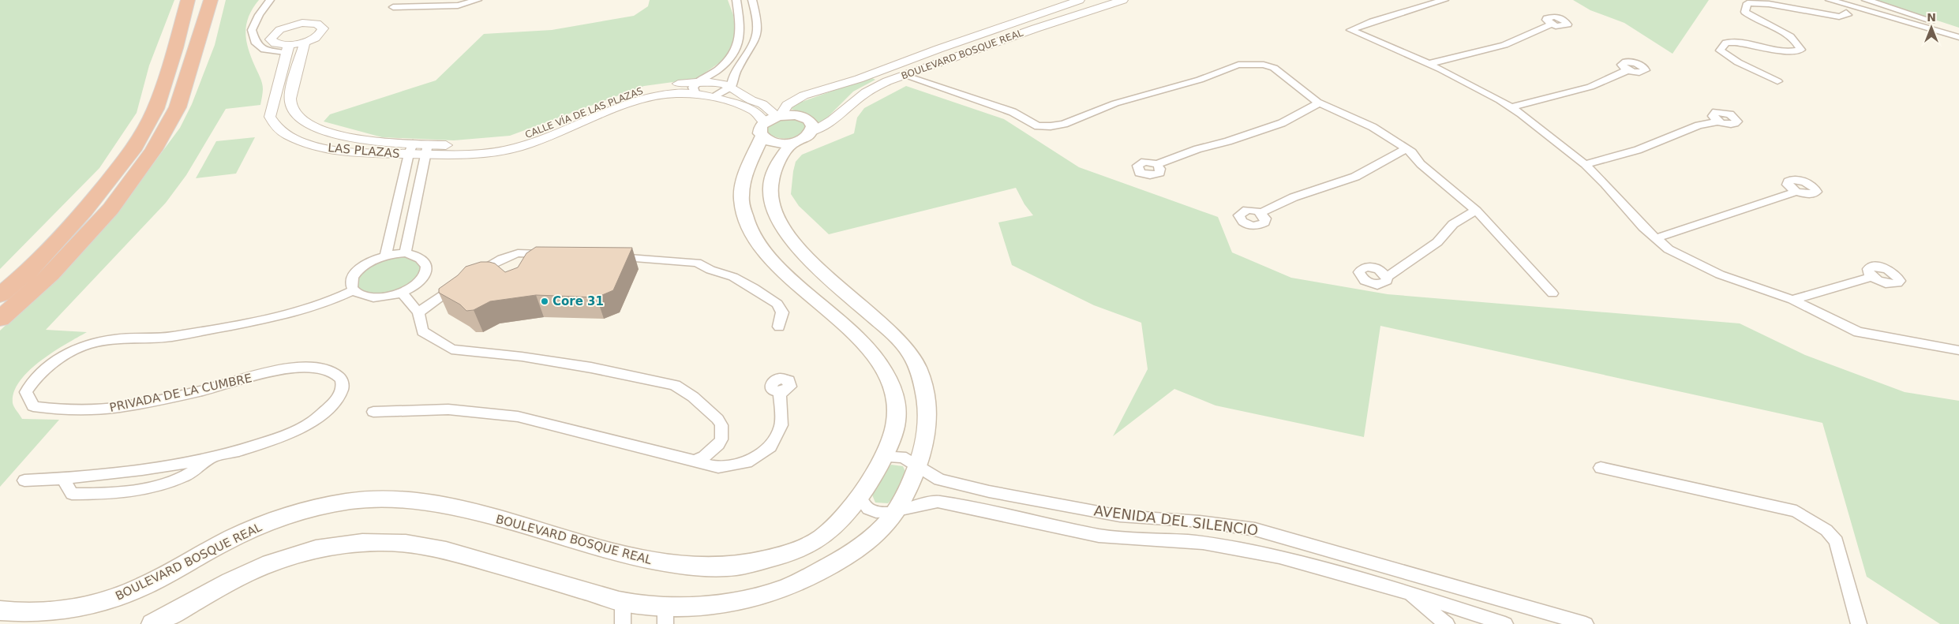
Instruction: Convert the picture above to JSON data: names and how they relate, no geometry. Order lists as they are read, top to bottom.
{
  "streets": {
    "main road": ["BOULEVARD BOSQUE REAL"],
    "street": [
      "CALLE VÍA DE LAS PLAZAS",
      "LAS PLAZAS",
      "PRIVADA DE LA CUMBRE",
      "AVENIDA DEL SILENCIO"
    ]
  },
  "crossings": [
    ["BOULEVARD BOSQUE REAL", "CALLE VÍA DE LAS PLAZAS"],
    ["BOULEVARD BOSQUE REAL", "AVENIDA DEL SILENCIO"],
    ["CALLE VÍA DE LAS PLAZAS", "LAS PLAZAS"]
  ],
  "places": ["Core 31"],
  "north": "top"
}
